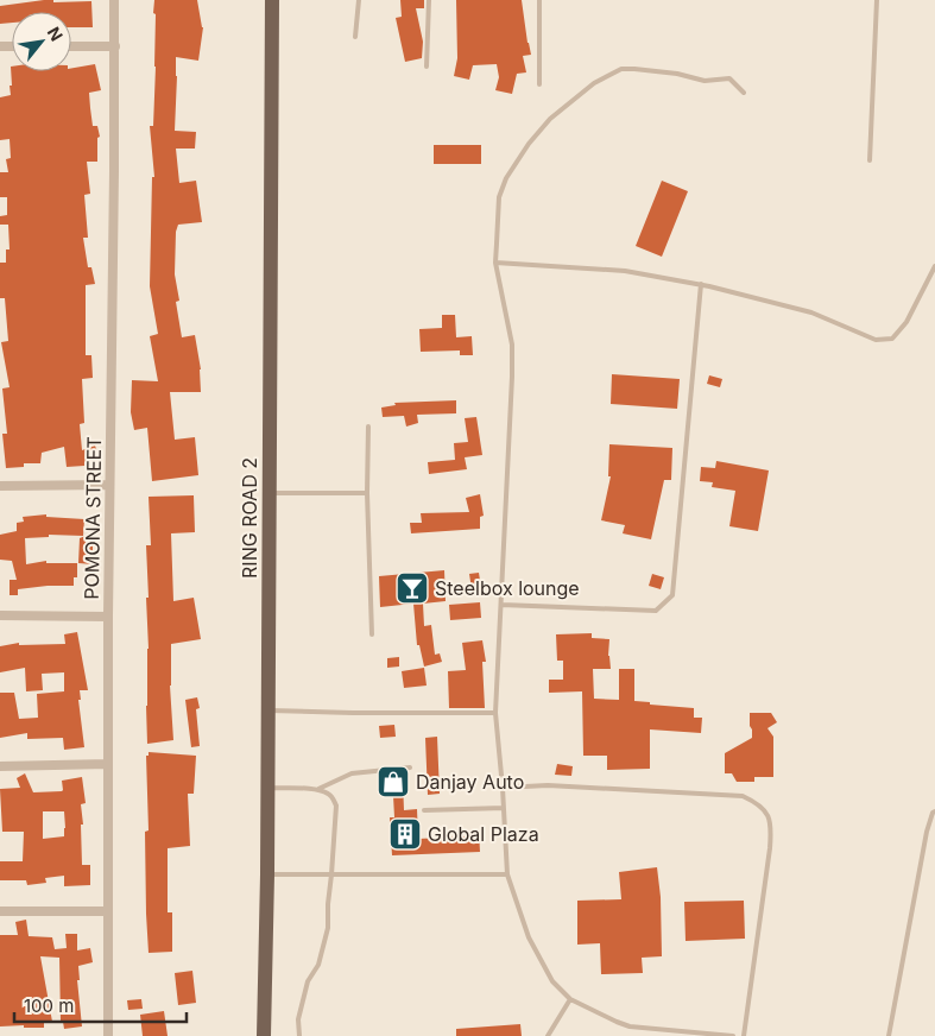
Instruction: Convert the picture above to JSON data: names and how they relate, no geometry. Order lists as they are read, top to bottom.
{
  "streets": {
    "main road": ["RING ROAD 2"],
    "street": ["POMONA STREET"]
  },
  "places": {
    "bar": ["Steelbox lounge"],
    "shop": ["Danjay Auto"],
    "building": ["Global Plaza"]
  },
  "scale_bar": "100 m",
  "north": "top right"
}
